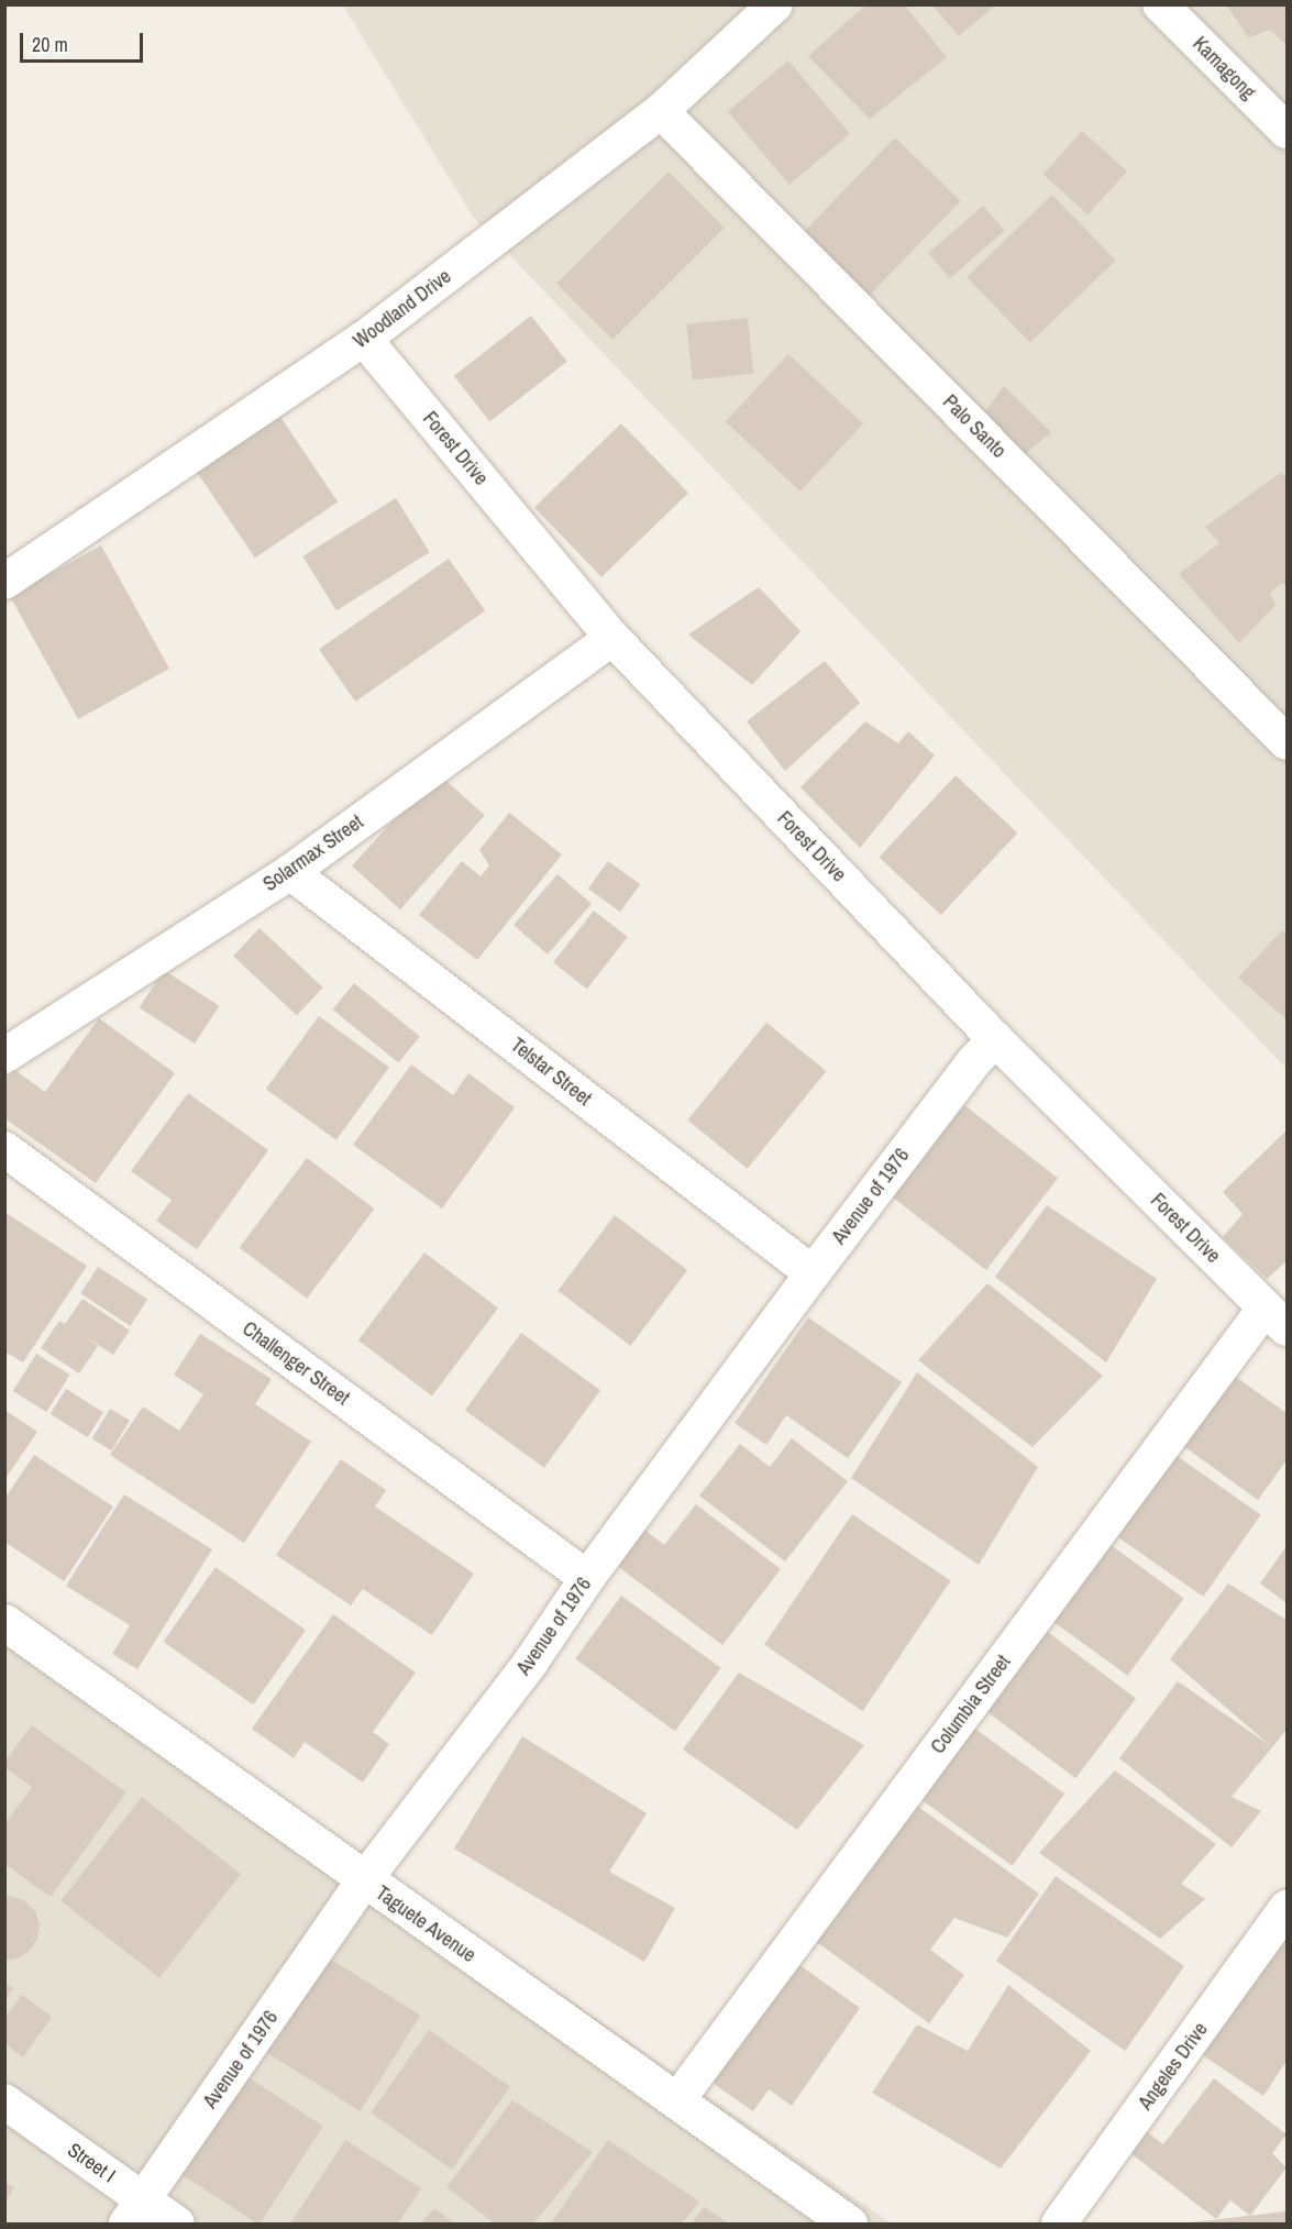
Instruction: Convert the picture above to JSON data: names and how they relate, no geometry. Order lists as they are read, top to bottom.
{
  "streets": {
    "street": [
      "Kamagong",
      "Woodland Drive",
      "Palo Santo",
      "Forest Drive",
      "Solarmax Street",
      "Telstar Street",
      "Avenue of 1976",
      "Challenger Street",
      "Columbia Street",
      "Taguete Avenue",
      "Angeles Drive",
      "Street I"
    ]
  },
  "crossings": [
    ["Woodland Drive", "Palo Santo"],
    ["Woodland Drive", "Forest Drive"],
    ["Forest Drive", "Solarmax Street"],
    ["Forest Drive", "Avenue of 1976"],
    ["Forest Drive", "Columbia Street"],
    ["Solarmax Street", "Telstar Street"],
    ["Telstar Street", "Avenue of 1976"],
    ["Avenue of 1976", "Challenger Street"],
    ["Avenue of 1976", "Taguete Avenue"],
    ["Avenue of 1976", "Street I"],
    ["Columbia Street", "Taguete Avenue"]
  ],
  "scale_bar": "20 m"
}
